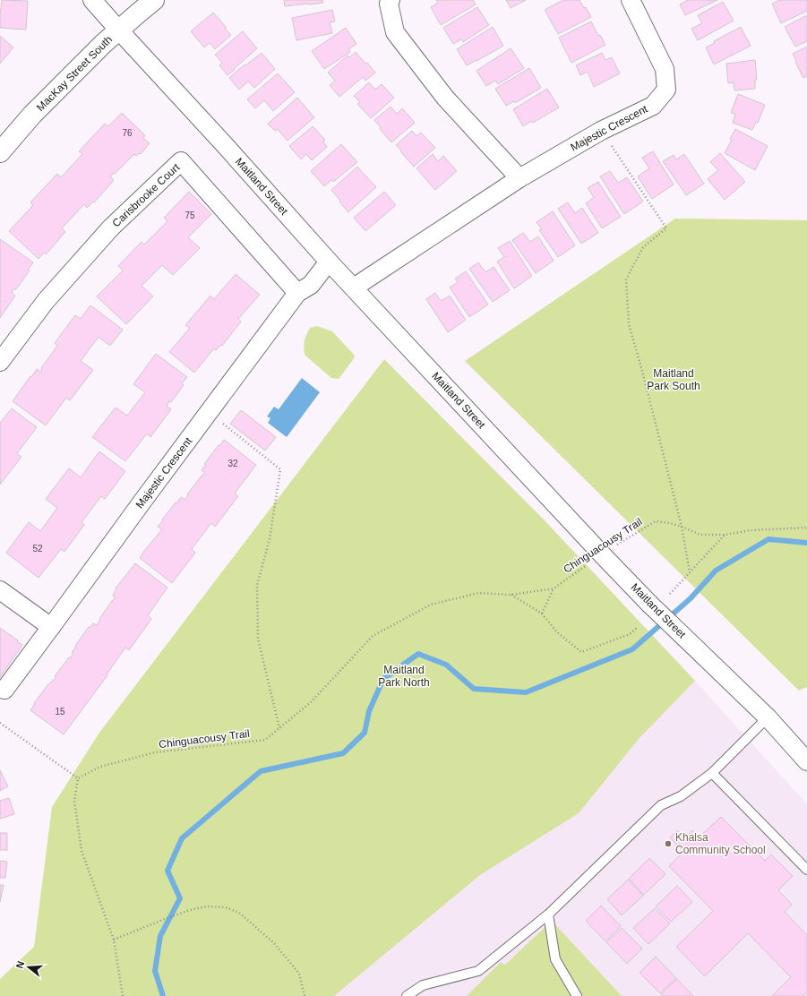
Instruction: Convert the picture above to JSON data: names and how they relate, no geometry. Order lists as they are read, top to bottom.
{
  "streets": {
    "street": [
      "MacKay Street South",
      "Majestic Crescent",
      "Maitland Street",
      "Carisbrooke Court"
    ],
    "path": ["Chinguacousy Trail"]
  },
  "crossings": [
    ["MacKay Street South", "Maitland Street"],
    ["Majestic Crescent", "Maitland Street"],
    ["Majestic Crescent", "Carisbrooke Court"],
    ["Maitland Street", "Chinguacousy Trail"]
  ],
  "parks": ["Maitland Park South", "Maitland Park North"],
  "places": ["Khalsa Community School"],
  "house_numbers": [
    "76",
    "75",
    "32",
    "52",
    "15"
  ],
  "north": "left"
}
